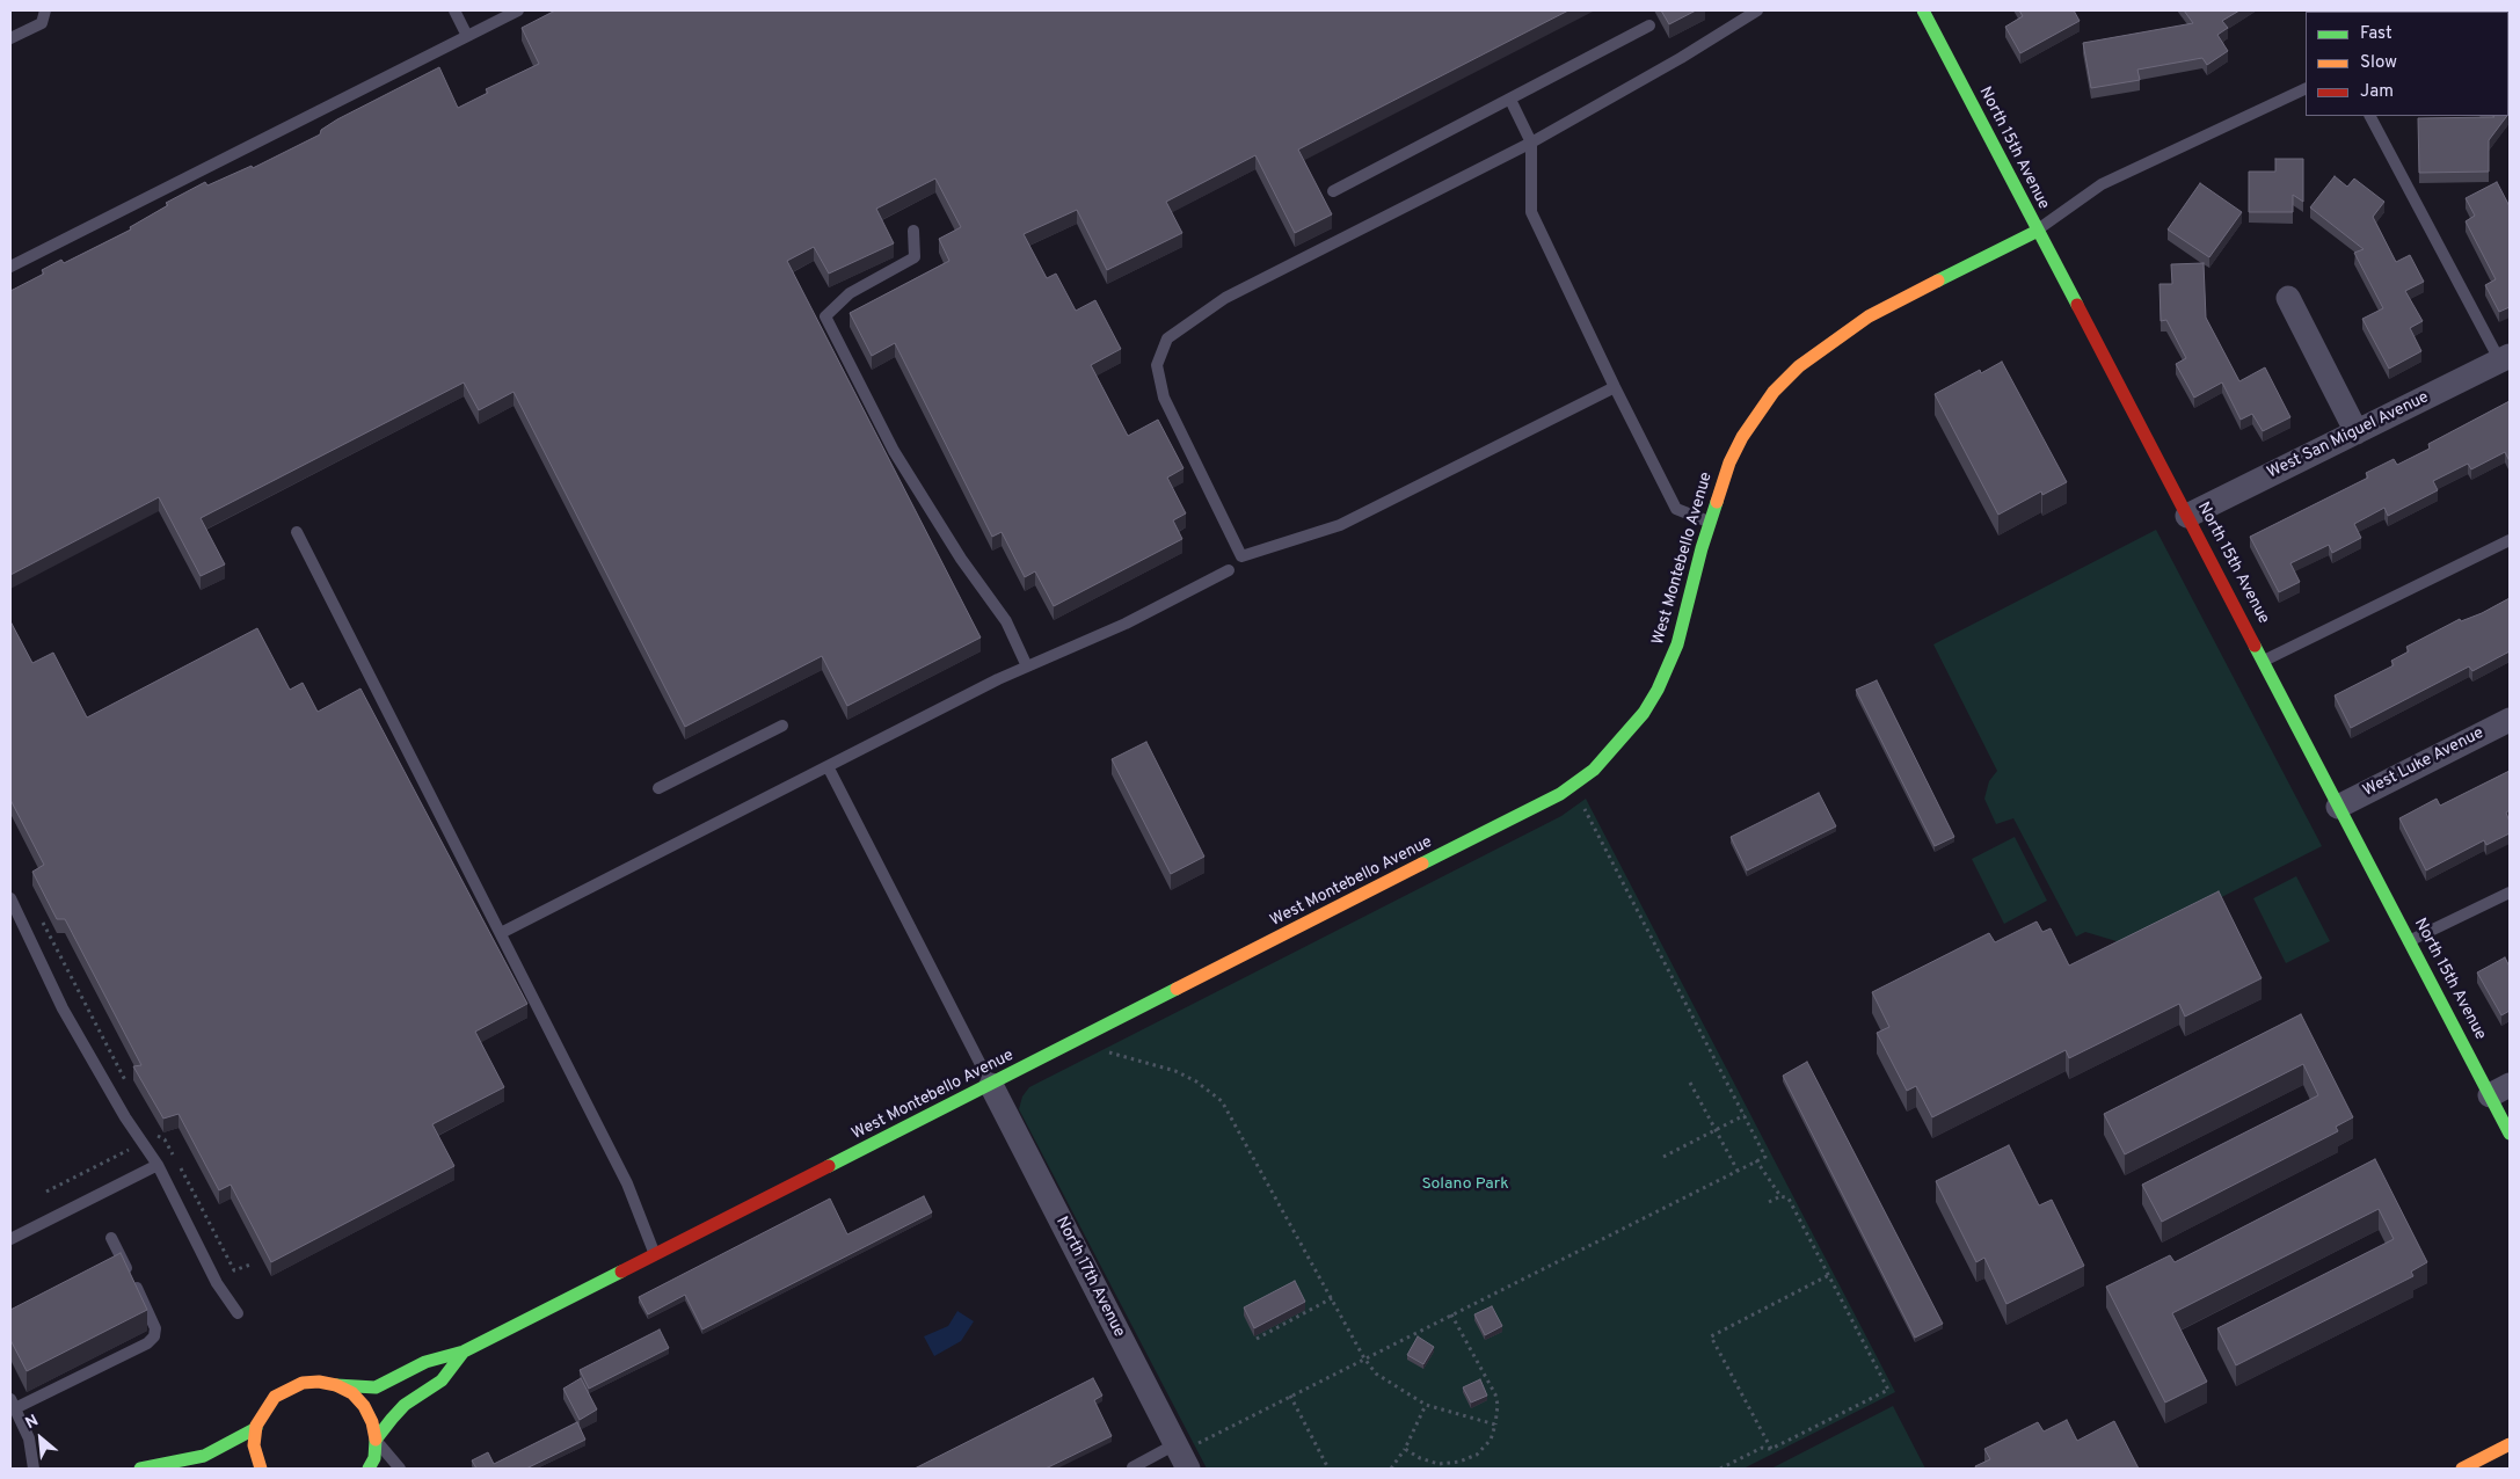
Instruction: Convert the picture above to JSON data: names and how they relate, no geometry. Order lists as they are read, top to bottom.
{
  "streets": {
    "street": [
      "North 15th Avenue",
      "West San Miguel Avenue",
      "West Montebello Avenue",
      "West Luke Avenue",
      "North 17th Avenue"
    ]
  },
  "crossings": [
    ["North 15th Avenue", "West San Miguel Avenue"],
    ["North 15th Avenue", "West Montebello Avenue"],
    ["North 15th Avenue", "West Luke Avenue"],
    ["West Montebello Avenue", "North 17th Avenue"]
  ],
  "parks": ["Solano Park"],
  "legend": ["Fast", "Slow", "Jam"],
  "north": "top left"
}
